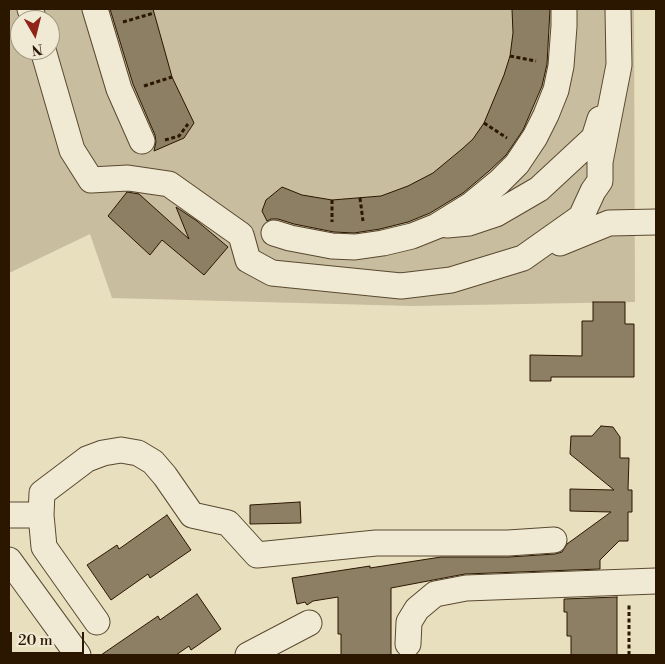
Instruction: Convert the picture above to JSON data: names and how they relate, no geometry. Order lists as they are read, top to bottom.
{
  "scale_bar": "20 m",
  "north": "bottom"
}
